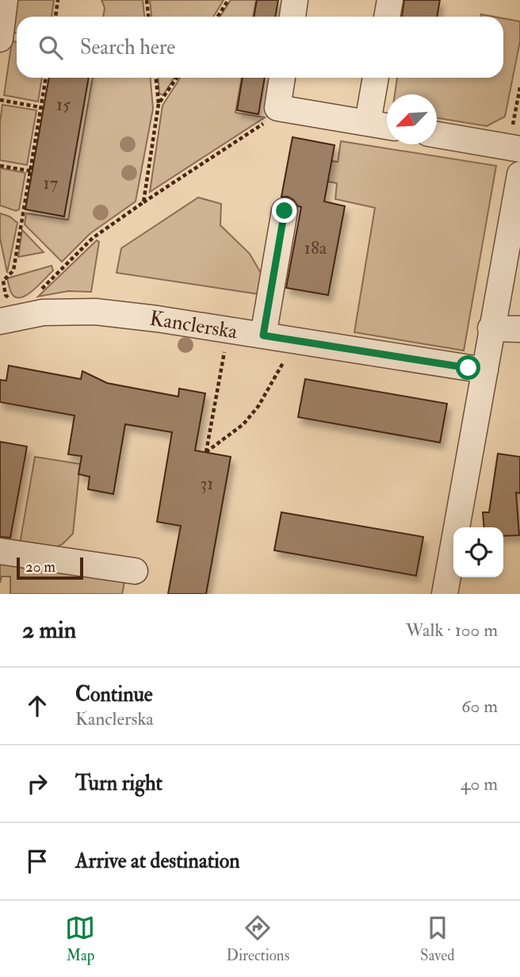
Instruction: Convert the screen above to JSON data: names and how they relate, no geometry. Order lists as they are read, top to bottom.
{
  "streets": {
    "street": ["Kanclerska"]
  },
  "house_numbers": [
    "15",
    "17",
    "18a",
    "31"
  ],
  "scale_bar": "20 m",
  "north": "bottom left",
  "page": {
    "search": "Search here",
    "scale": "20 m",
    "heading": ["2 min", "Walk · 100 m"],
    "list": [
      ["Continue", "Kanclerska", "60 m"],
      ["Turn right", "40 m"],
      "Arrive at destination"
    ],
    "nav": ["Map", "Directions", "Saved"]
  }
}
